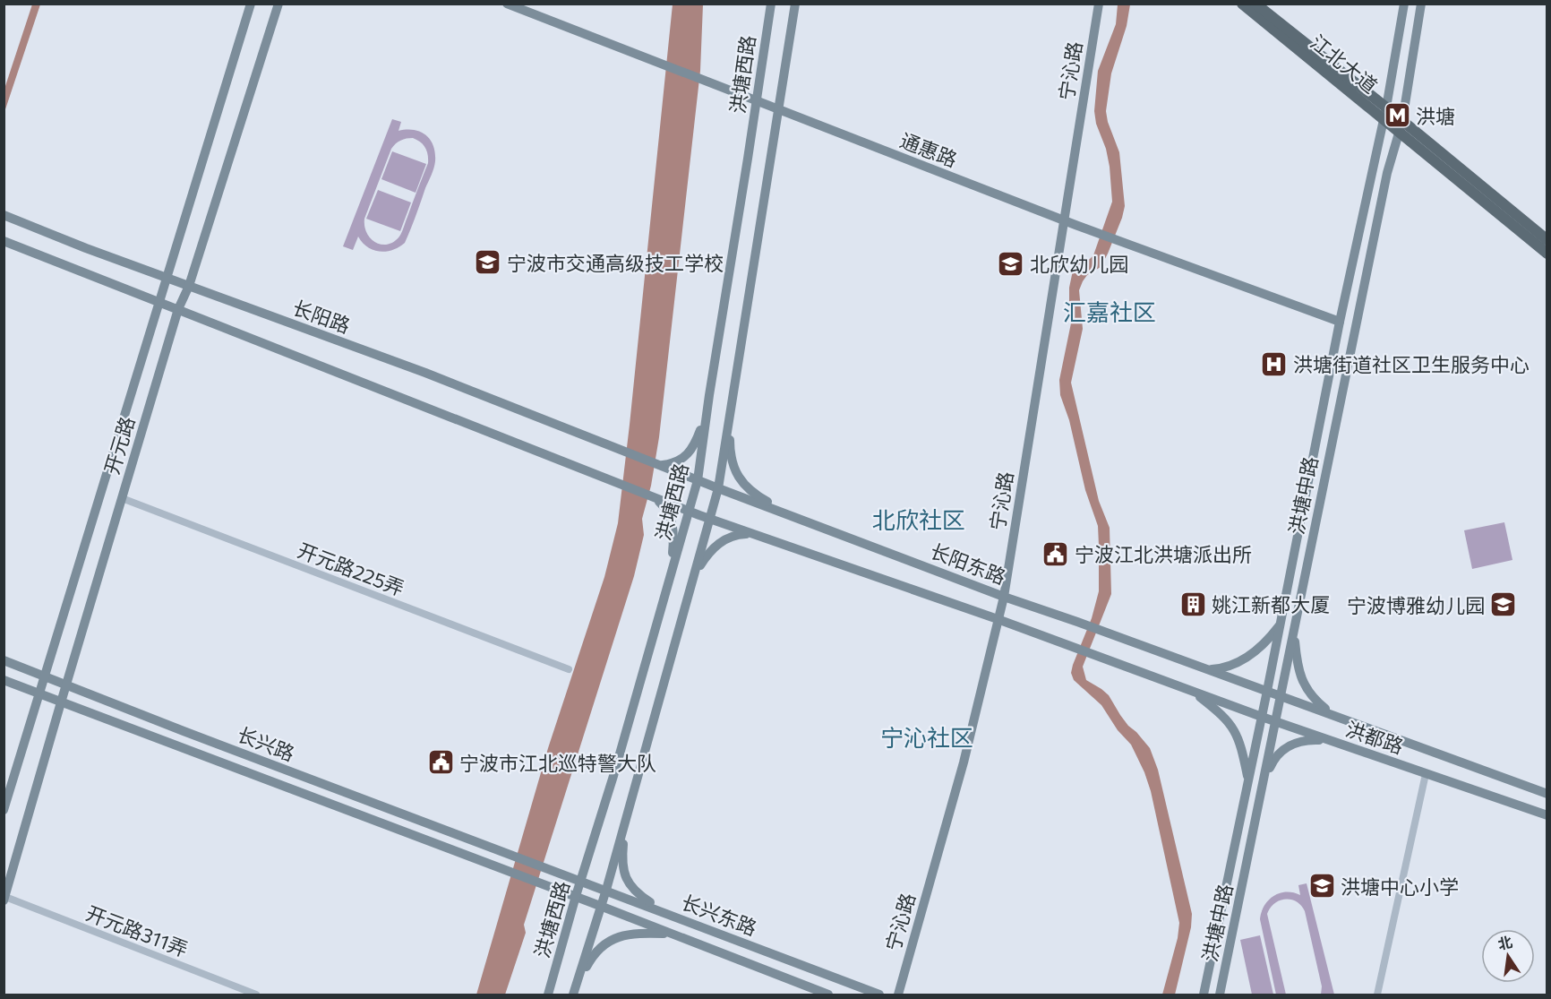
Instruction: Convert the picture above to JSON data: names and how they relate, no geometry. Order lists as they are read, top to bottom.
{
  "streets": {
    "main road": [
      "江北大道",
      "宁沁路",
      "洪塘西路",
      "通惠路",
      "长阳路",
      "开元路",
      "洪塘中路",
      "长阳东路",
      "洪都路",
      "长兴路",
      "长兴东路"
    ],
    "street": ["开元路225弄", "开元路311弄"]
  },
  "crossings": [
    ["江北大道", "洪塘中路"],
    ["宁沁路", "通惠路"],
    ["宁沁路", "长阳东路"],
    ["洪塘西路", "通惠路"],
    ["洪塘西路", "长阳东路"],
    ["洪塘西路", "长兴东路"],
    ["通惠路", "洪塘中路"],
    ["长阳路", "开元路"],
    ["长阳路", "长阳东路"],
    ["开元路", "长阳东路"],
    ["开元路", "开元路225弄"],
    ["开元路", "长兴路"],
    ["开元路", "开元路311弄"],
    ["洪塘中路", "洪都路"],
    ["长阳东路", "洪都路"],
    ["长兴路", "长兴东路"]
  ],
  "districts": ["汇嘉社区", "北欣社区", "宁沁社区"],
  "places": {
    "metro station": ["洪塘"],
    "school or university": [
      "宁波市交通高级技工学校",
      "北欣幼儿园",
      "宁波博雅幼儿园",
      "洪塘中心小学"
    ],
    "hospital": ["洪塘街道社区卫生服务中心"],
    "public building": ["宁波江北洪塘派出所", "宁波市江北巡特警大队"],
    "building": ["姚江新都大厦"]
  },
  "north": "top"
}
